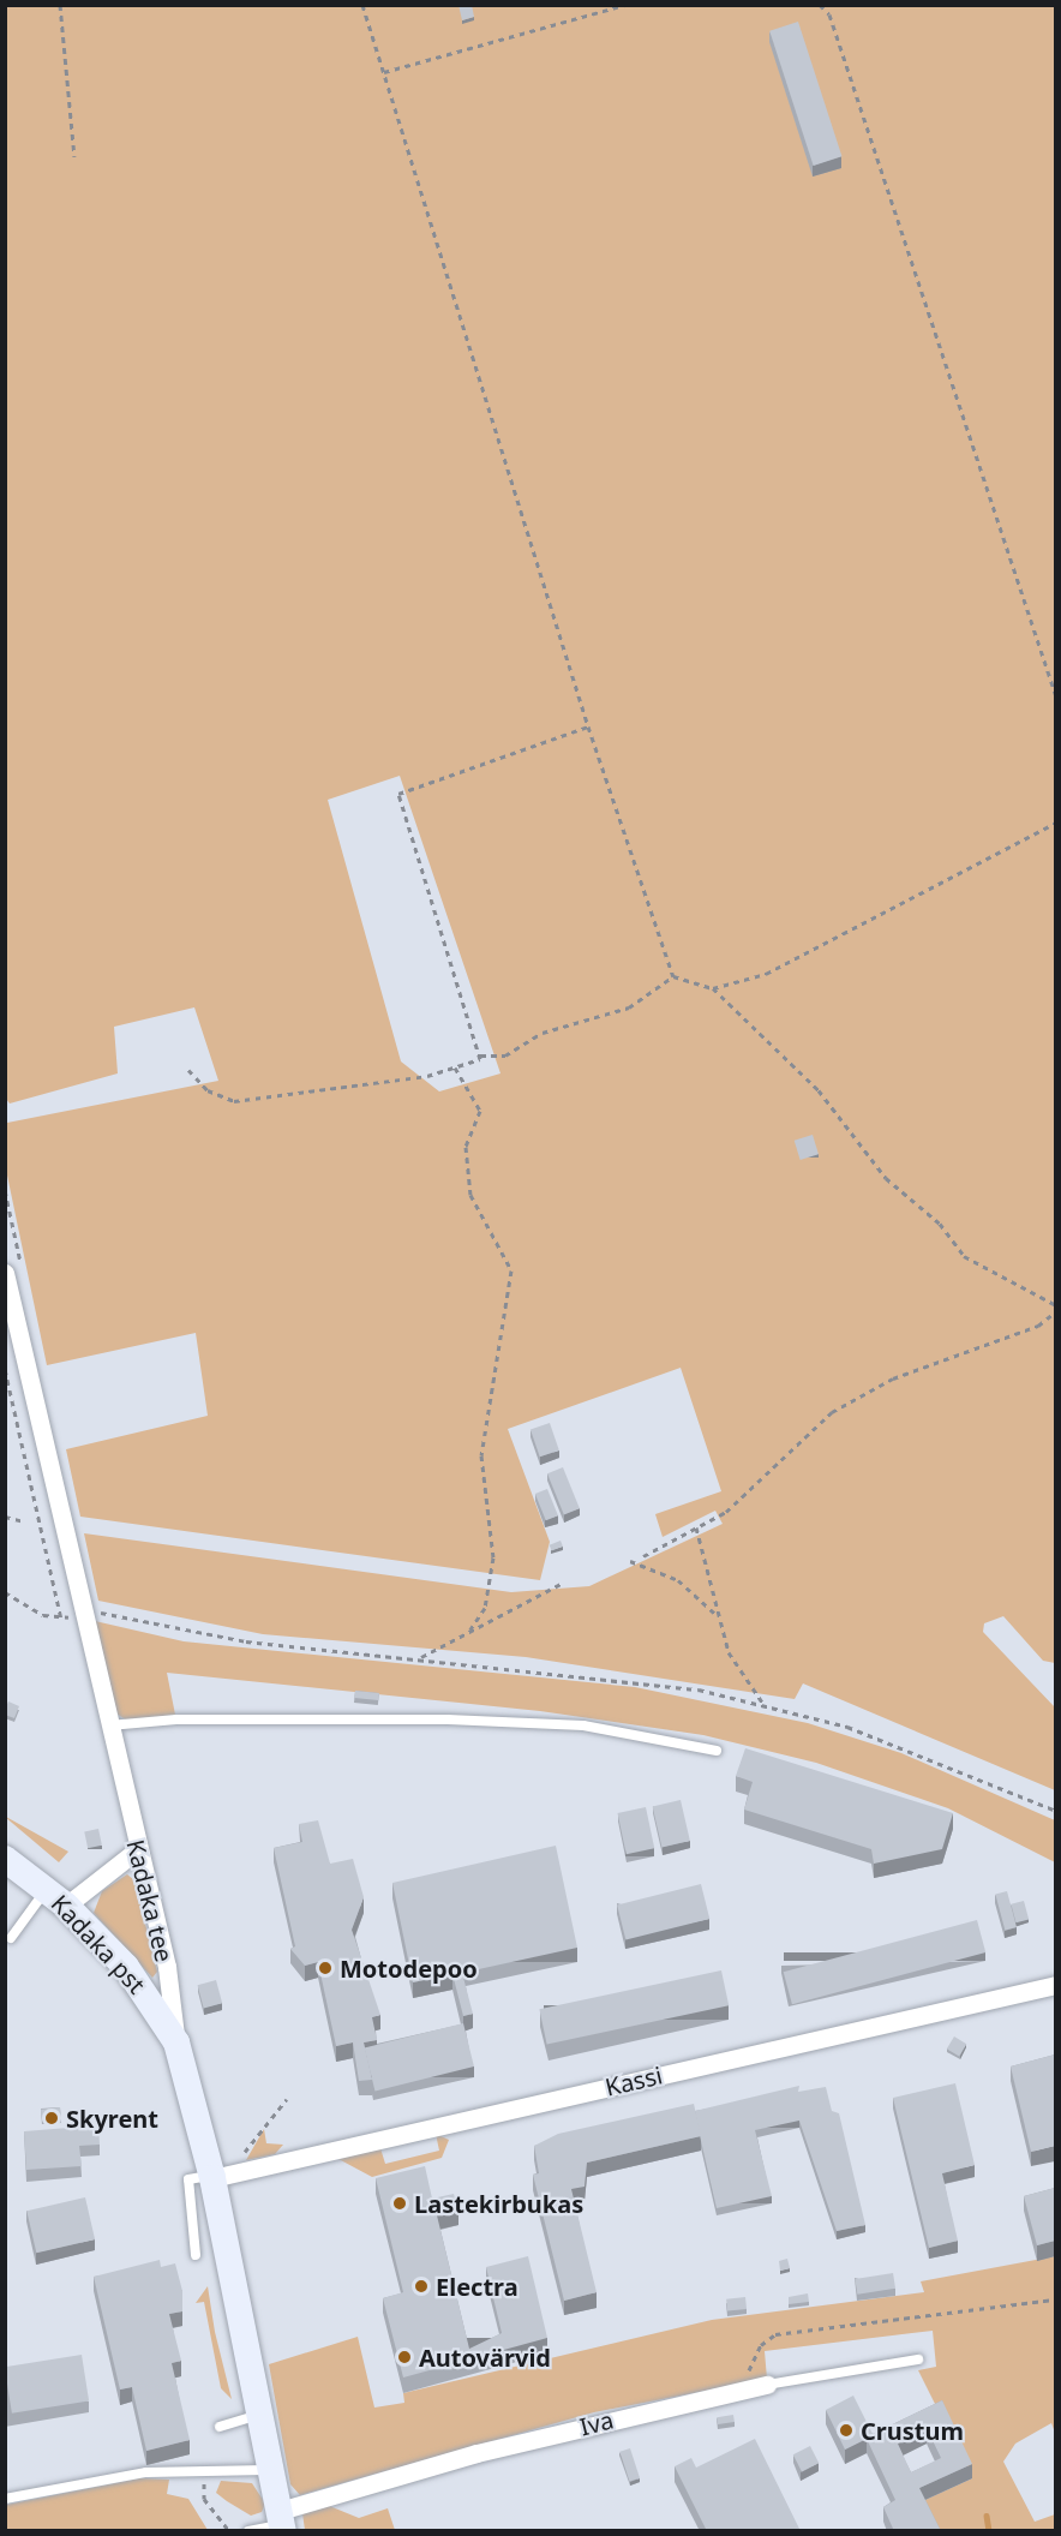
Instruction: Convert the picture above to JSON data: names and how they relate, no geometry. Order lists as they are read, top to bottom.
{
  "streets": {
    "main road": ["Kadaka tee", "Kadaka pst"],
    "street": ["Kassi", "Iva"]
  },
  "crossings": [
    ["Kadaka tee", "Kadaka pst"],
    ["Kadaka tee", "Kassi"],
    ["Kadaka tee", "Iva"]
  ],
  "places": [
    "Motodepoo",
    "Skyrent",
    "Lastekirbukas",
    "Electra",
    "Autovärvid",
    "Crustum"
  ]
}
